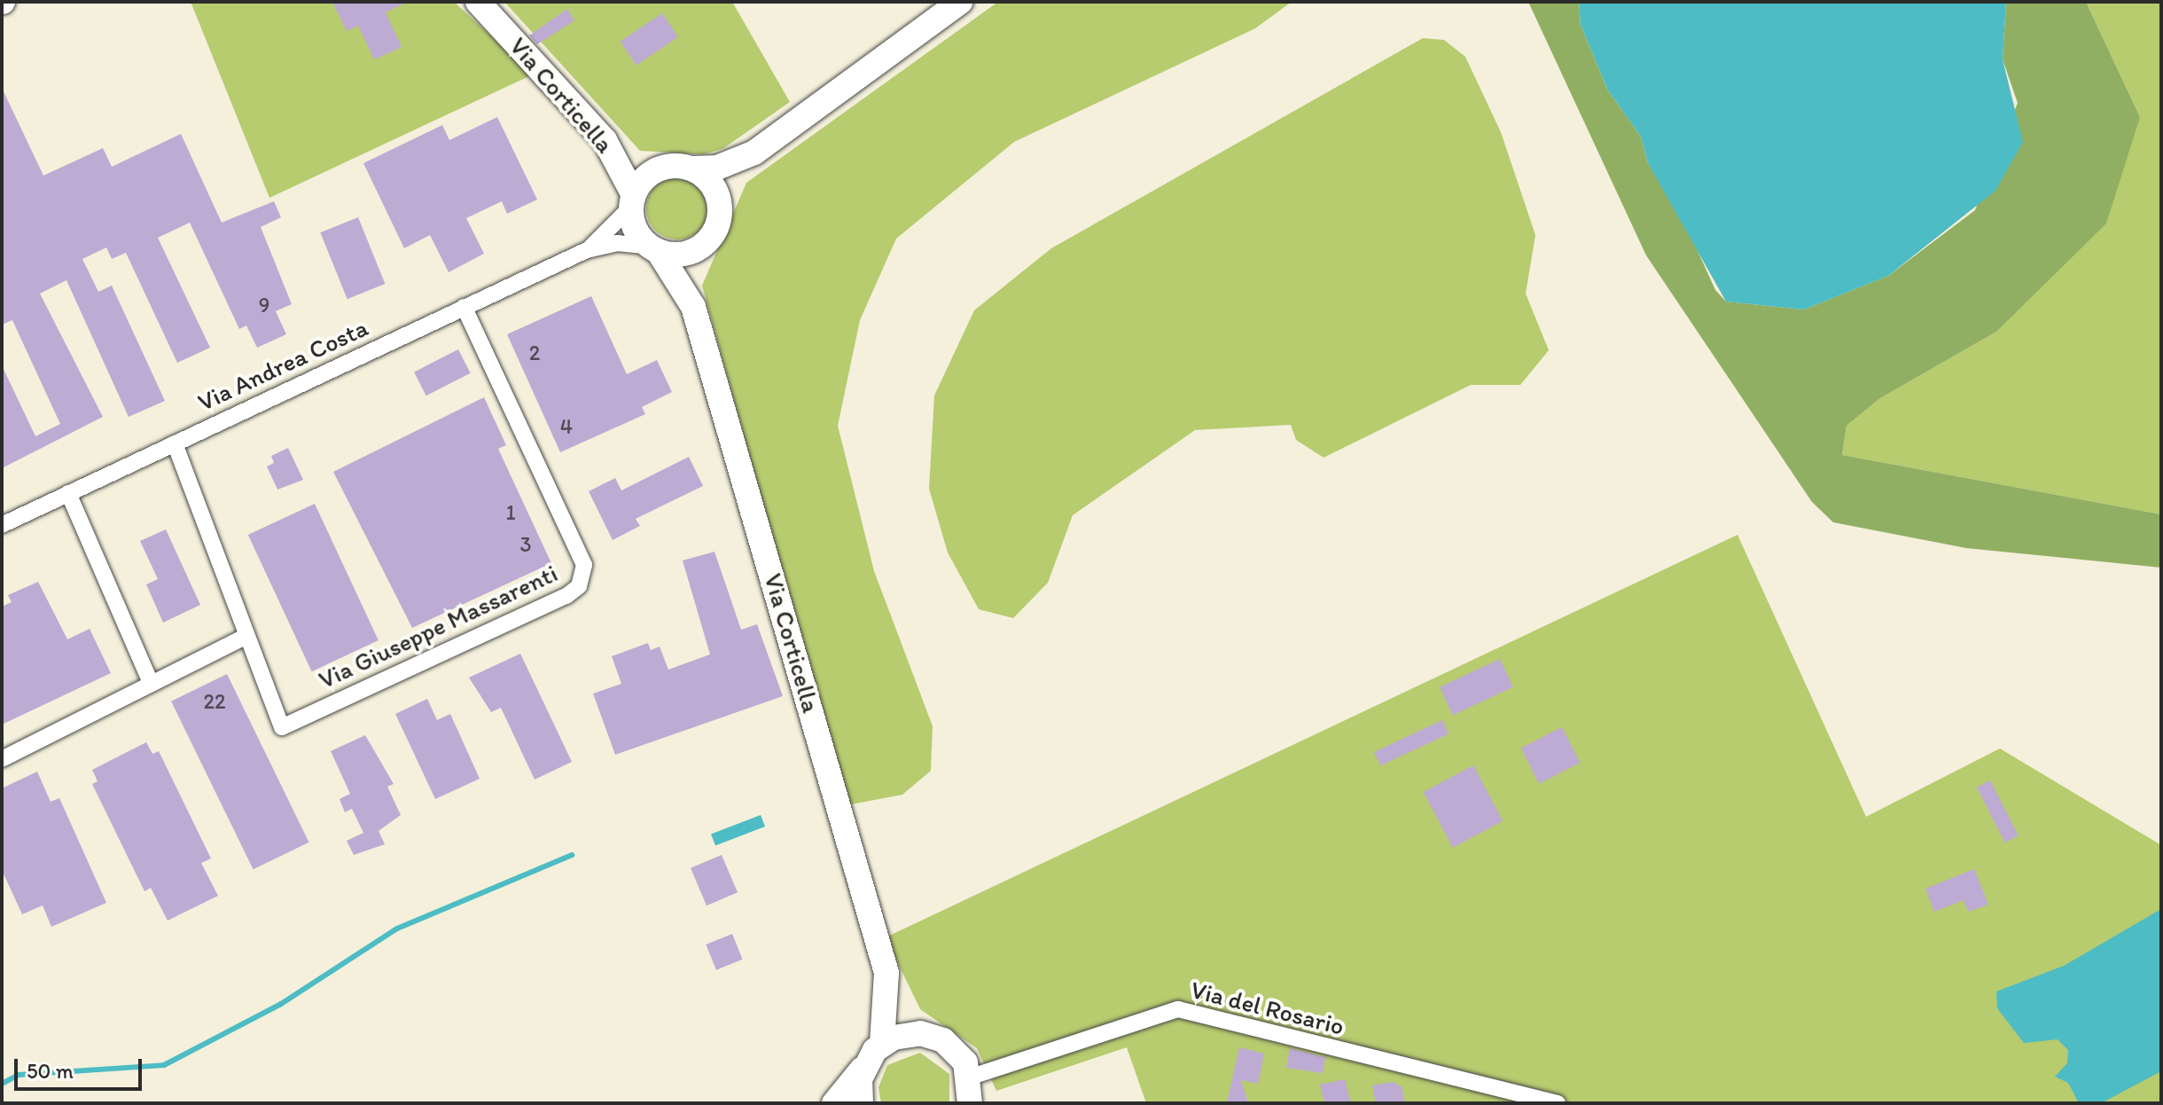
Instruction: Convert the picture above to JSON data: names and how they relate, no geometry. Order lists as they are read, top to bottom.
{
  "streets": {
    "main road": ["Via Corticella"],
    "street": ["Via Andrea Costa", "Via Giuseppe Massarenti", "Via del Rosario"]
  },
  "crossings": [
    ["Via Corticella", "Via Andrea Costa"],
    ["Via Andrea Costa", "Via Giuseppe Massarenti"]
  ],
  "house_numbers": [
    "9",
    "2",
    "4",
    "1",
    "3",
    "22"
  ],
  "scale_bar": "50 m"
}
